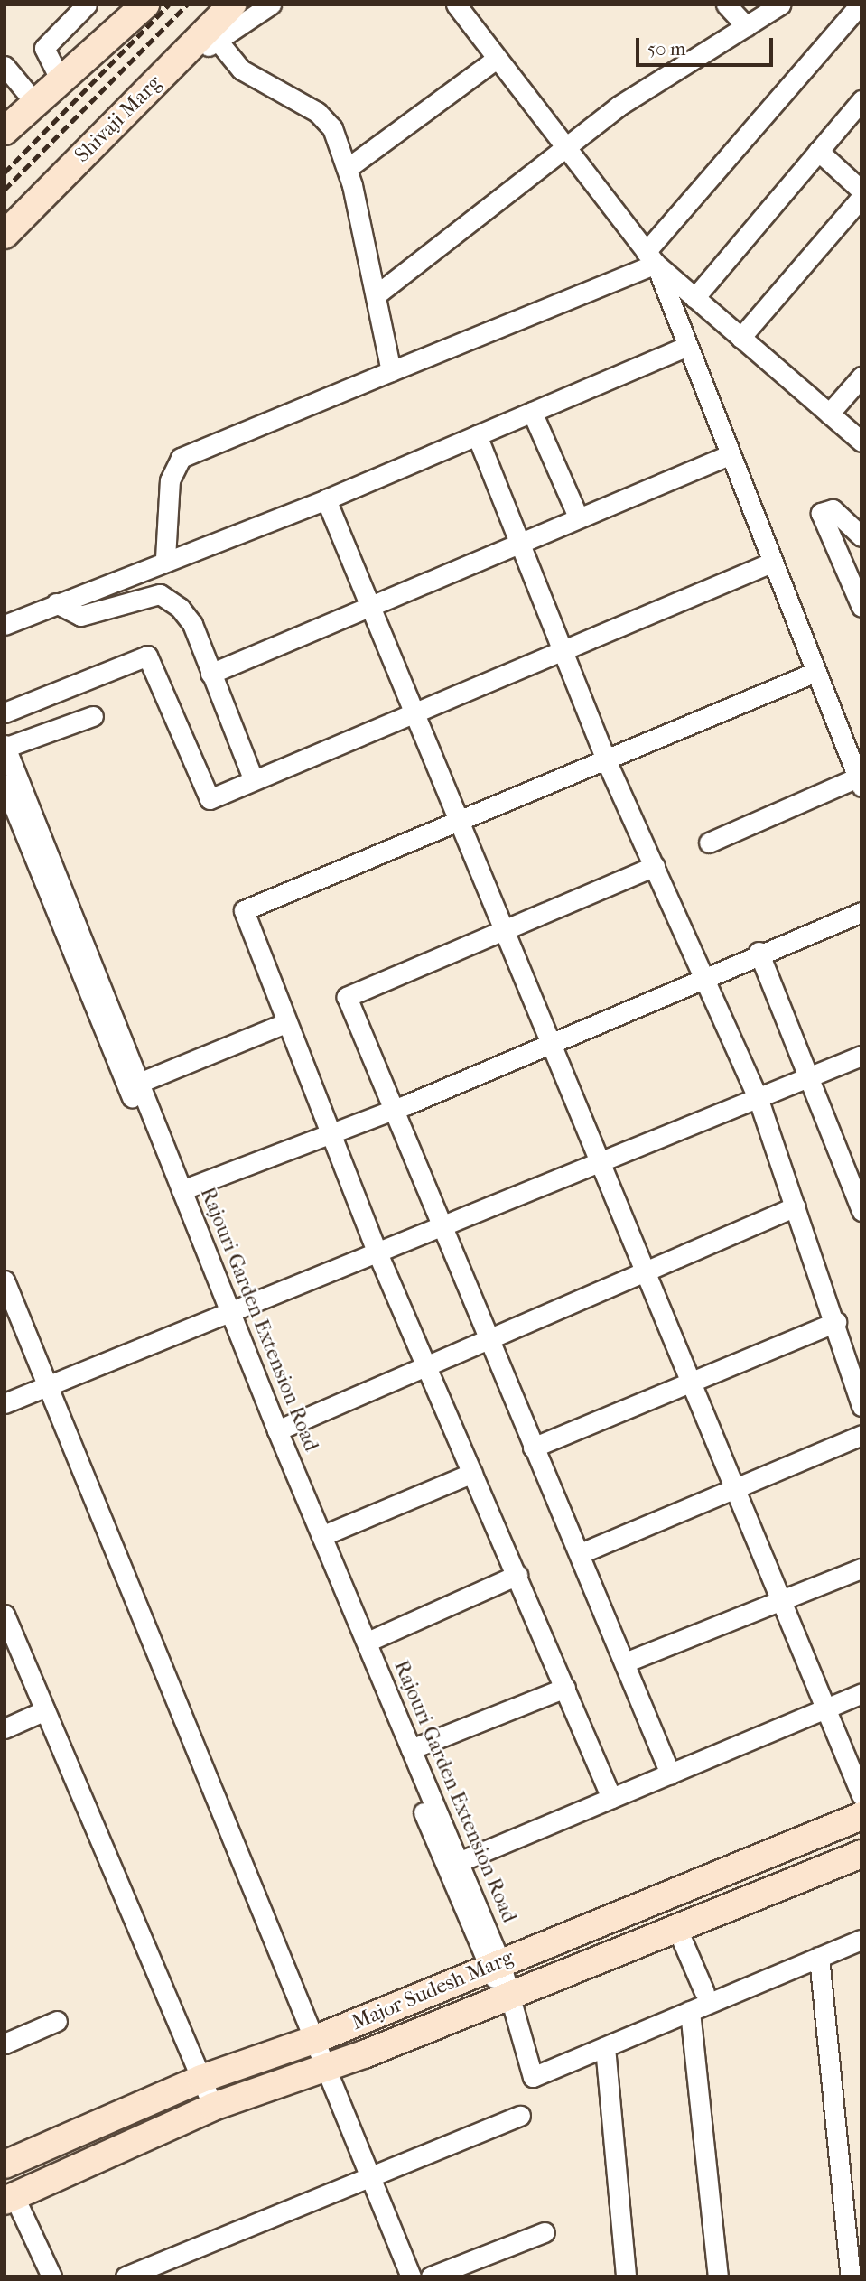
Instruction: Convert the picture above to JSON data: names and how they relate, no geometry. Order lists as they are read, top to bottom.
{
  "streets": {
    "street": ["Shivaji Marg", "Rajouri Garden Extension Road", "Major Sudesh Marg"]
  },
  "crossings": [
    ["Rajouri Garden Extension Road", "Major Sudesh Marg"]
  ],
  "scale_bar": "50 m"
}
